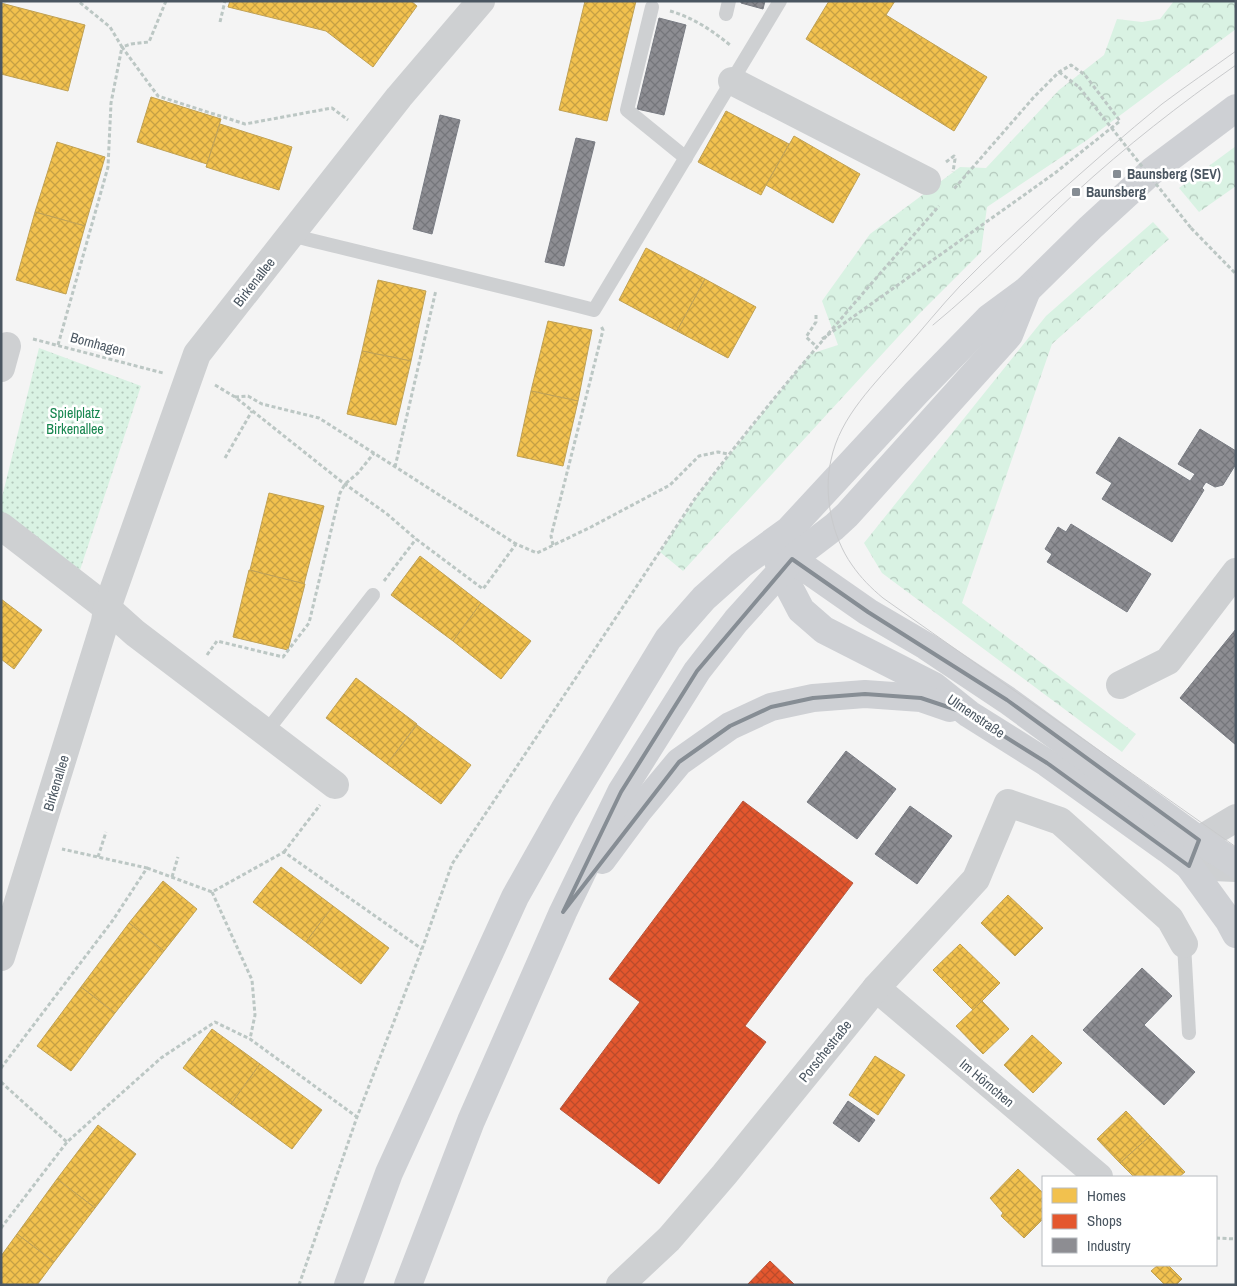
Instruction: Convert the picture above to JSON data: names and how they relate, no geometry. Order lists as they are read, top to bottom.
{
  "streets": {
    "main road": ["Ulmenstraße"],
    "street": ["Birkenallee", "Porschestraße", "Im Hörnchen"],
    "path": ["Bornhagen"]
  },
  "crossings": [
    ["Birkenallee", "Bornhagen"],
    ["Porschestraße", "Im Hörnchen"]
  ],
  "parks": ["Spielplatz Birkenallee"],
  "places": {
    "transit": ["Baunsberg (SEV)", "Baunsberg"]
  },
  "legend": ["Homes", "Shops", "Industry"]
}
